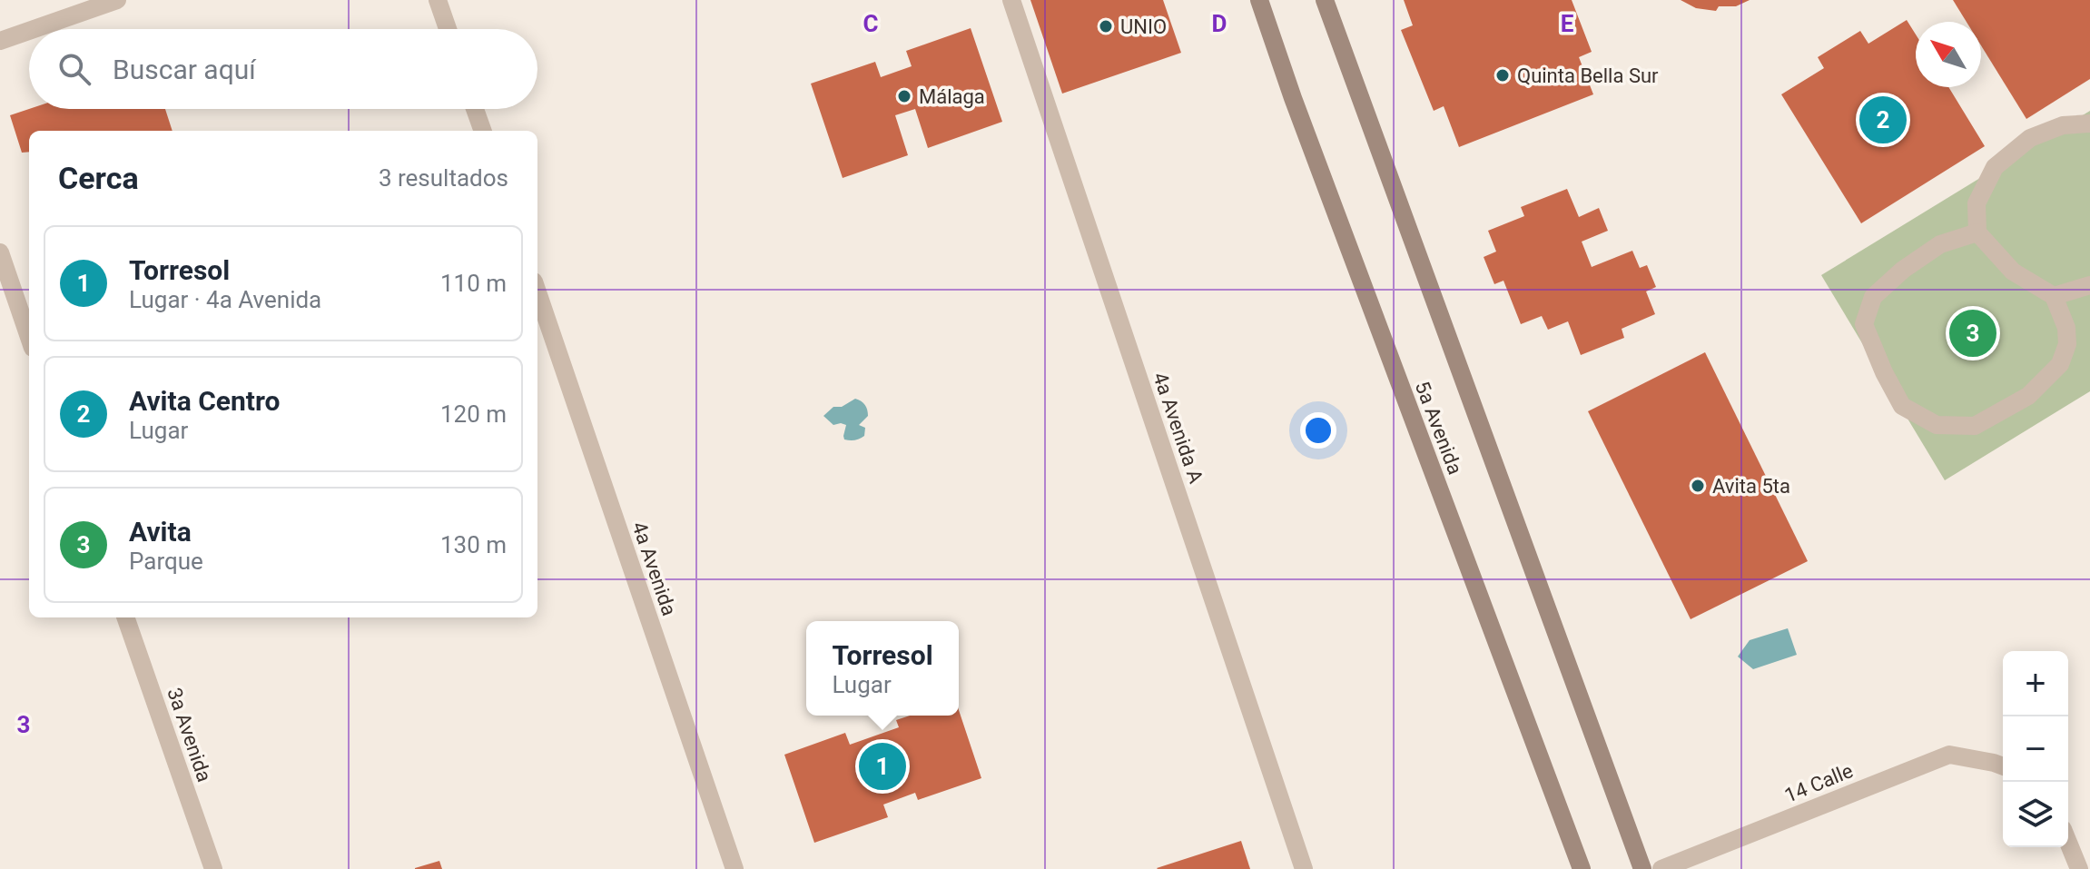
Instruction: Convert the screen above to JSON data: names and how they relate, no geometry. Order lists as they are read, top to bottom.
{
  "streets": {
    "street": [
      "4a Avenida A",
      "5a Avenida",
      "4a Avenida",
      "3a Avenida",
      "14 Calle"
    ]
  },
  "places": [
    "UNIO",
    "Quinta Bella Sur",
    "Málaga",
    "Avita 5ta"
  ],
  "north": "top left",
  "page": {
    "search": "Buscar aquí",
    "pins": ["2", "3", "1"],
    "heading": ["Cerca", "3 resultados"],
    "list": [
      {
        "mark": "1",
        "name": "Torresol",
        "note": "Lugar · 4a Avenida",
        "value": "110 m"
      },
      {
        "mark": "2",
        "name": "Avita Centro",
        "note": "Lugar",
        "value": "120 m"
      },
      {
        "mark": "3",
        "name": "Avita",
        "note": "Parque",
        "value": "130 m"
      }
    ],
    "popup": ["Torresol", "Lugar"],
    "map_buttons": ["+", "−"]
  },
  "grid": {
    "columns": ["C", "D", "E"],
    "rows": ["3"]
  }
}
